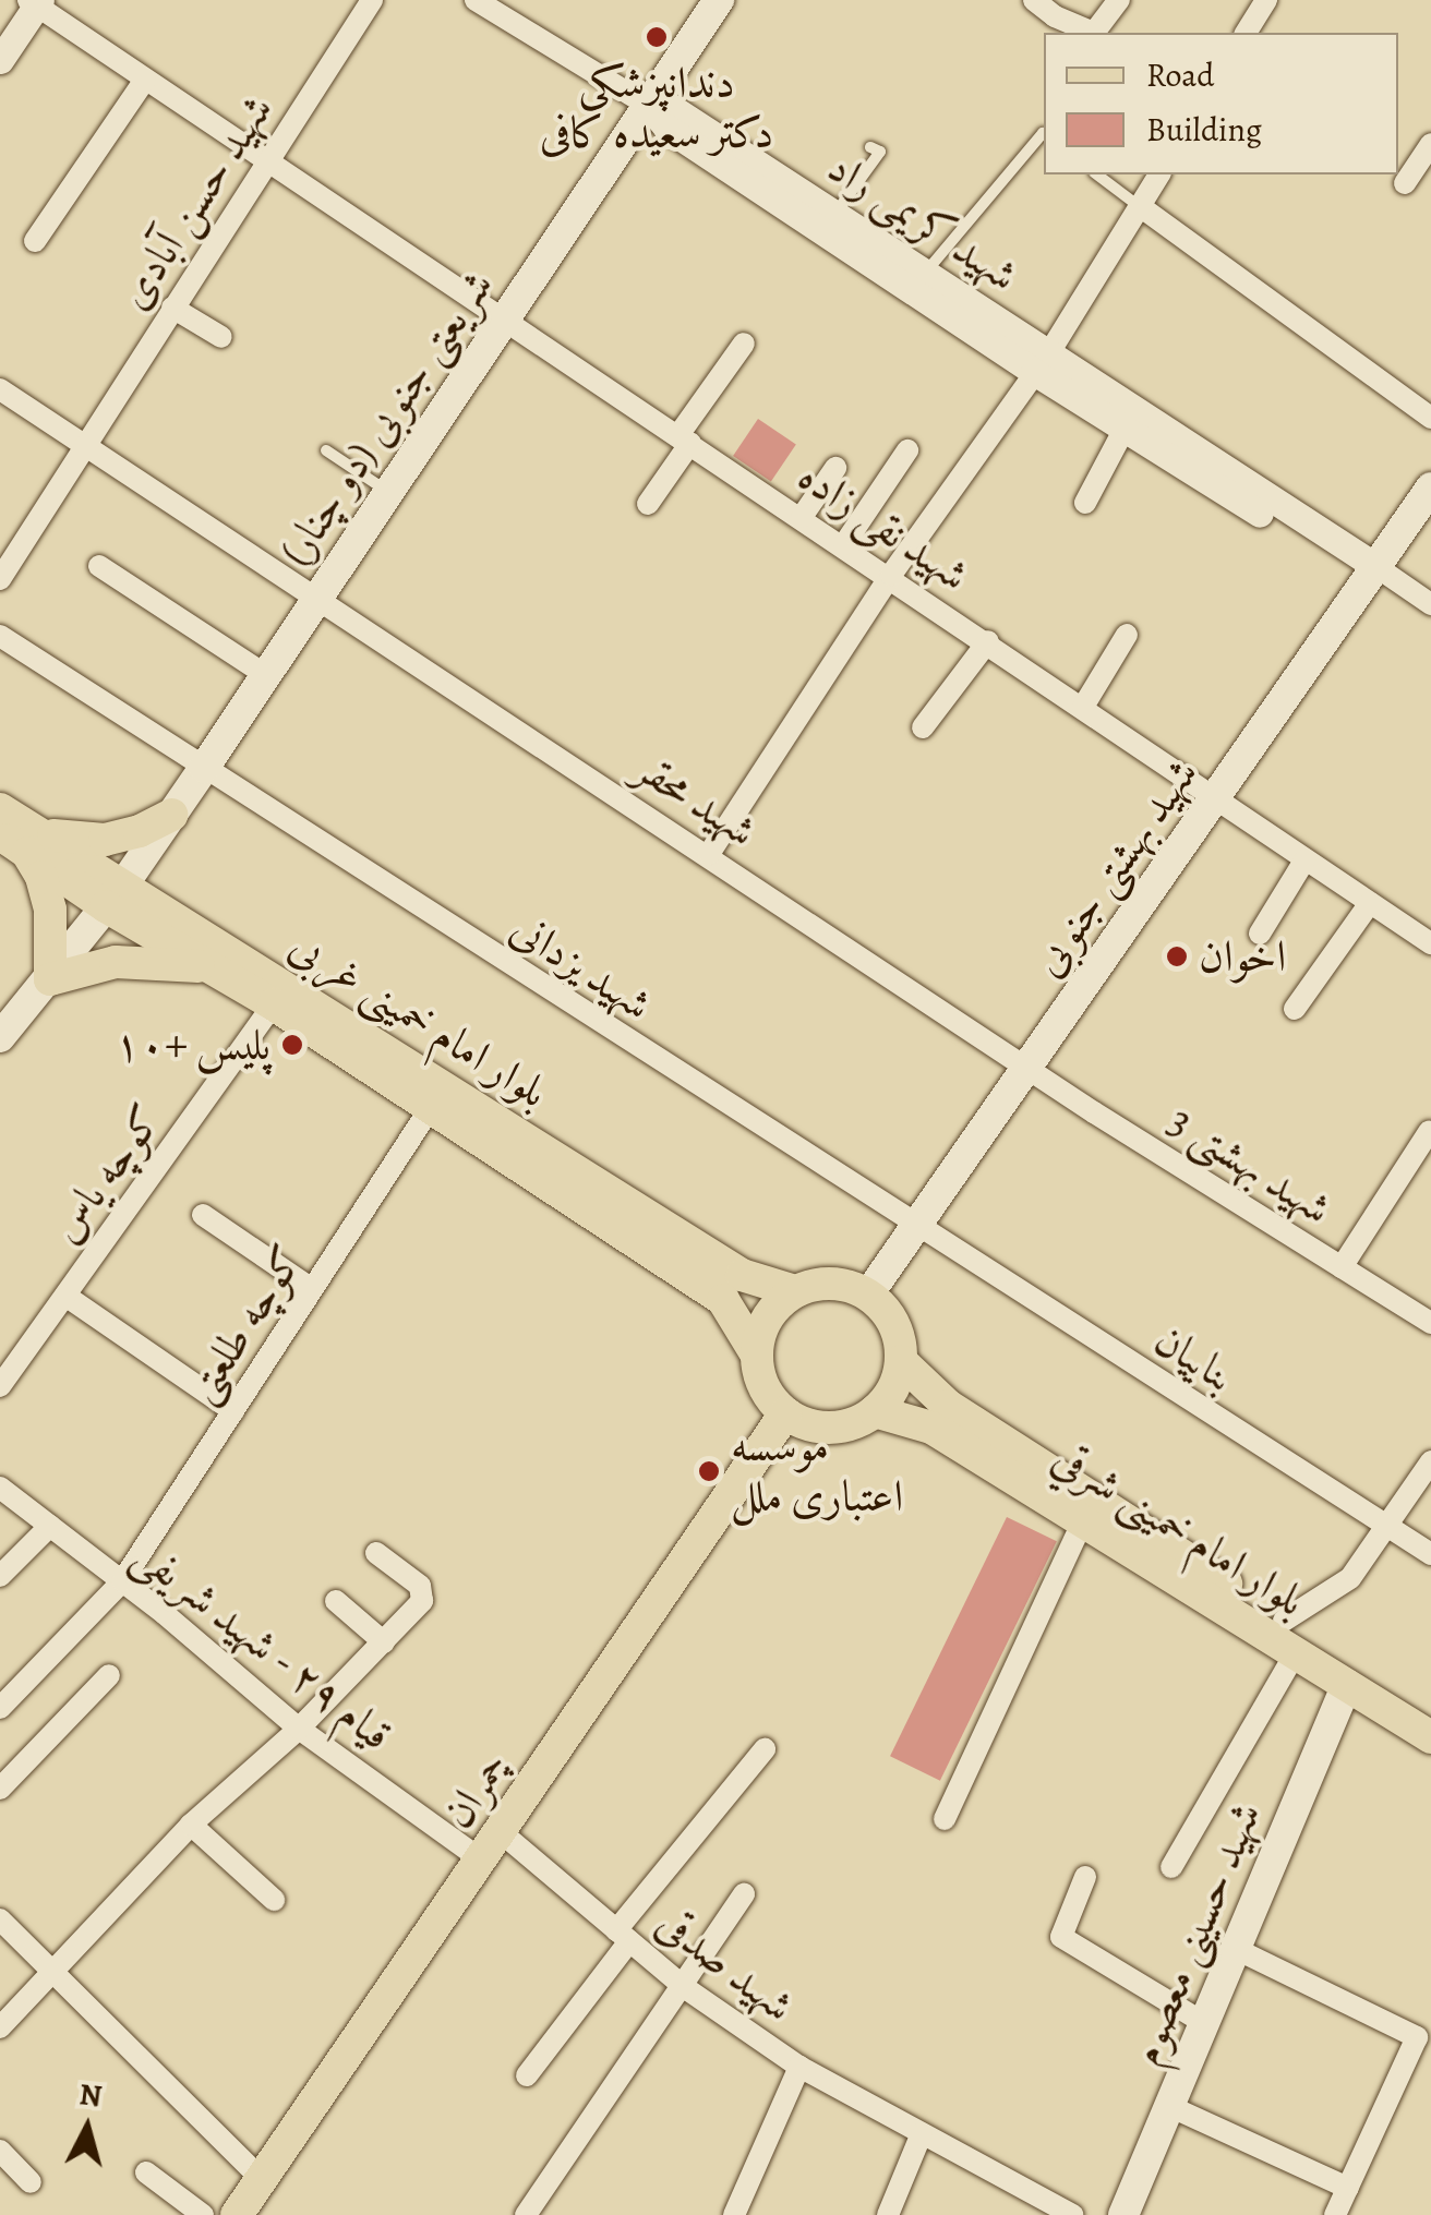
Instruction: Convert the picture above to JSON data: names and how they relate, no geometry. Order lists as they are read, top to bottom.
{
  "streets": {
    "main road": [
      "شریعتی جنوبی (دو چنار)",
      "شهید بهشتی جنوبی",
      "بلوار امام خمینی غربی",
      "بلوار امام خمینی شرقي",
      "چمران",
      "شهید حسینی معصوم"
    ],
    "street": [
      "شهید حسن آبادی",
      "شهید کریمی راد",
      "شهید نقی زاده",
      "شهید محقر",
      "شهید یزدانی",
      "شهید بهشتی 3",
      "کوچه یاس",
      "کوچه طلعتی",
      "بناییان",
      "قیام ۲۹ - شهید شریفی",
      "شهید صدقی"
    ]
  },
  "crossings": [
    ["شهید حسن آبادی", "شهید نقی زاده"],
    ["شهید حسن آبادی", "شهید محقر"],
    ["شهید کریمی راد", "شریعتی جنوبی (دو چنار)"],
    ["شهید کریمی راد", "شهید بهشتی جنوبی"],
    ["شریعتی جنوبی (دو چنار)", "شهید نقی زاده"],
    ["شریعتی جنوبی (دو چنار)", "شهید محقر"],
    ["شریعتی جنوبی (دو چنار)", "شهید یزدانی"],
    ["شریعتی جنوبی (دو چنار)", "بلوار امام خمینی غربی"],
    ["شهید نقی زاده", "شهید بهشتی جنوبی"],
    ["شهید محقر", "شهید بهشتی جنوبی"],
    ["شهید محقر", "شهید بهشتی 3"],
    ["شهید بهشتی جنوبی", "شهید یزدانی"],
    ["شهید بهشتی جنوبی", "بلوار امام خمینی غربی"],
    ["شهید بهشتی جنوبی", "شهید بهشتی 3"],
    ["شهید بهشتی جنوبی", "بناییان"],
    ["شهید بهشتی جنوبی", "بلوار امام خمینی شرقي"],
    ["شهید بهشتی جنوبی", "چمران"],
    ["شهید یزدانی", "بناییان"],
    ["بلوار امام خمینی غربی", "کوچه یاس"],
    ["بلوار امام خمینی غربی", "کوچه طلعتی"],
    ["بلوار امام خمینی غربی", "بلوار امام خمینی شرقي"],
    ["بلوار امام خمینی غربی", "چمران"],
    ["کوچه طلعتی", "قیام ۲۹ - شهید شریفی"],
    ["بلوار امام خمینی شرقي", "چمران"],
    ["بلوار امام خمینی شرقي", "شهید حسینی معصوم"],
    ["قیام ۲۹ - شهید شریفی", "چمران"],
    ["قیام ۲۹ - شهید شریفی", "شهید صدقی"],
    ["چمران", "شهید صدقی"]
  ],
  "places": [
    "دندانپزشکی دکتر سعیده کافی",
    "اخوان",
    "پلیس +۱۰",
    "موسسه اعتباری ملل"
  ],
  "legend": ["Road", "Building"],
  "north": "top"
}
